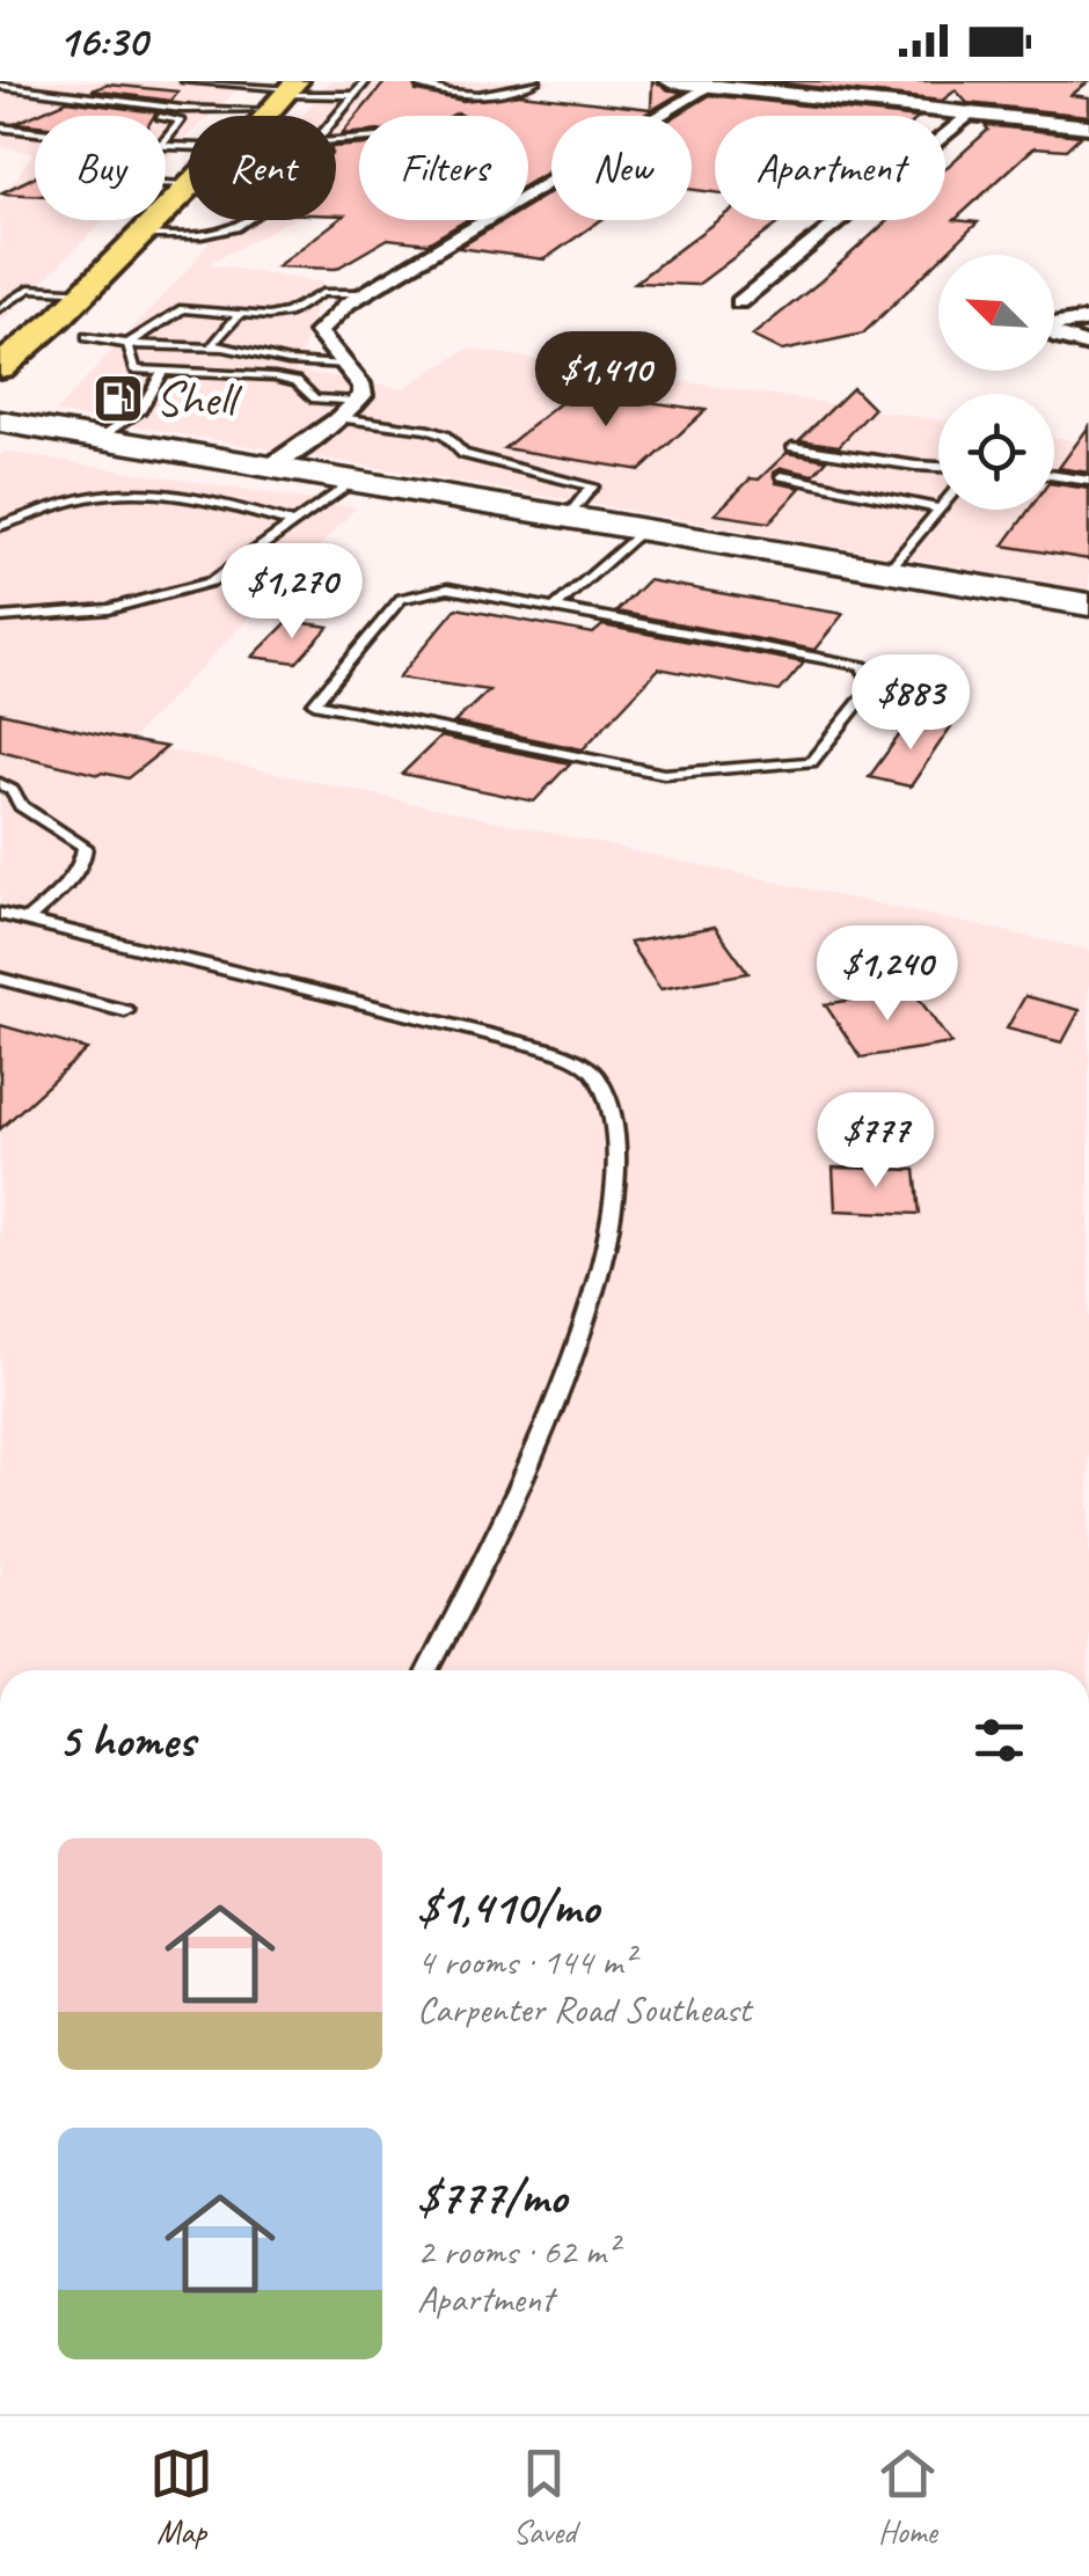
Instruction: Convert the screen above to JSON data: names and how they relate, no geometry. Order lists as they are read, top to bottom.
{
  "places": {
    "fuel station": ["Shell"]
  },
  "north": "top left",
  "page": {
    "status": "16:30",
    "chip": [
      "Buy",
      "Rent",
      "Filters",
      "New",
      "Apartment"
    ],
    "price": [
      "$1,410",
      "$1,270",
      "$883",
      "$1,240",
      "$777"
    ],
    "heading": "5 homes",
    "list": [
      {
        "name": "$1,410/mo",
        "note": "4 rooms · 144 m² · Carpenter Road Southeast"
      },
      {
        "name": "$777/mo",
        "note": "2 rooms · 62 m² · Apartment"
      }
    ],
    "tabs": ["Map", "Saved", "Home"]
  }
}
